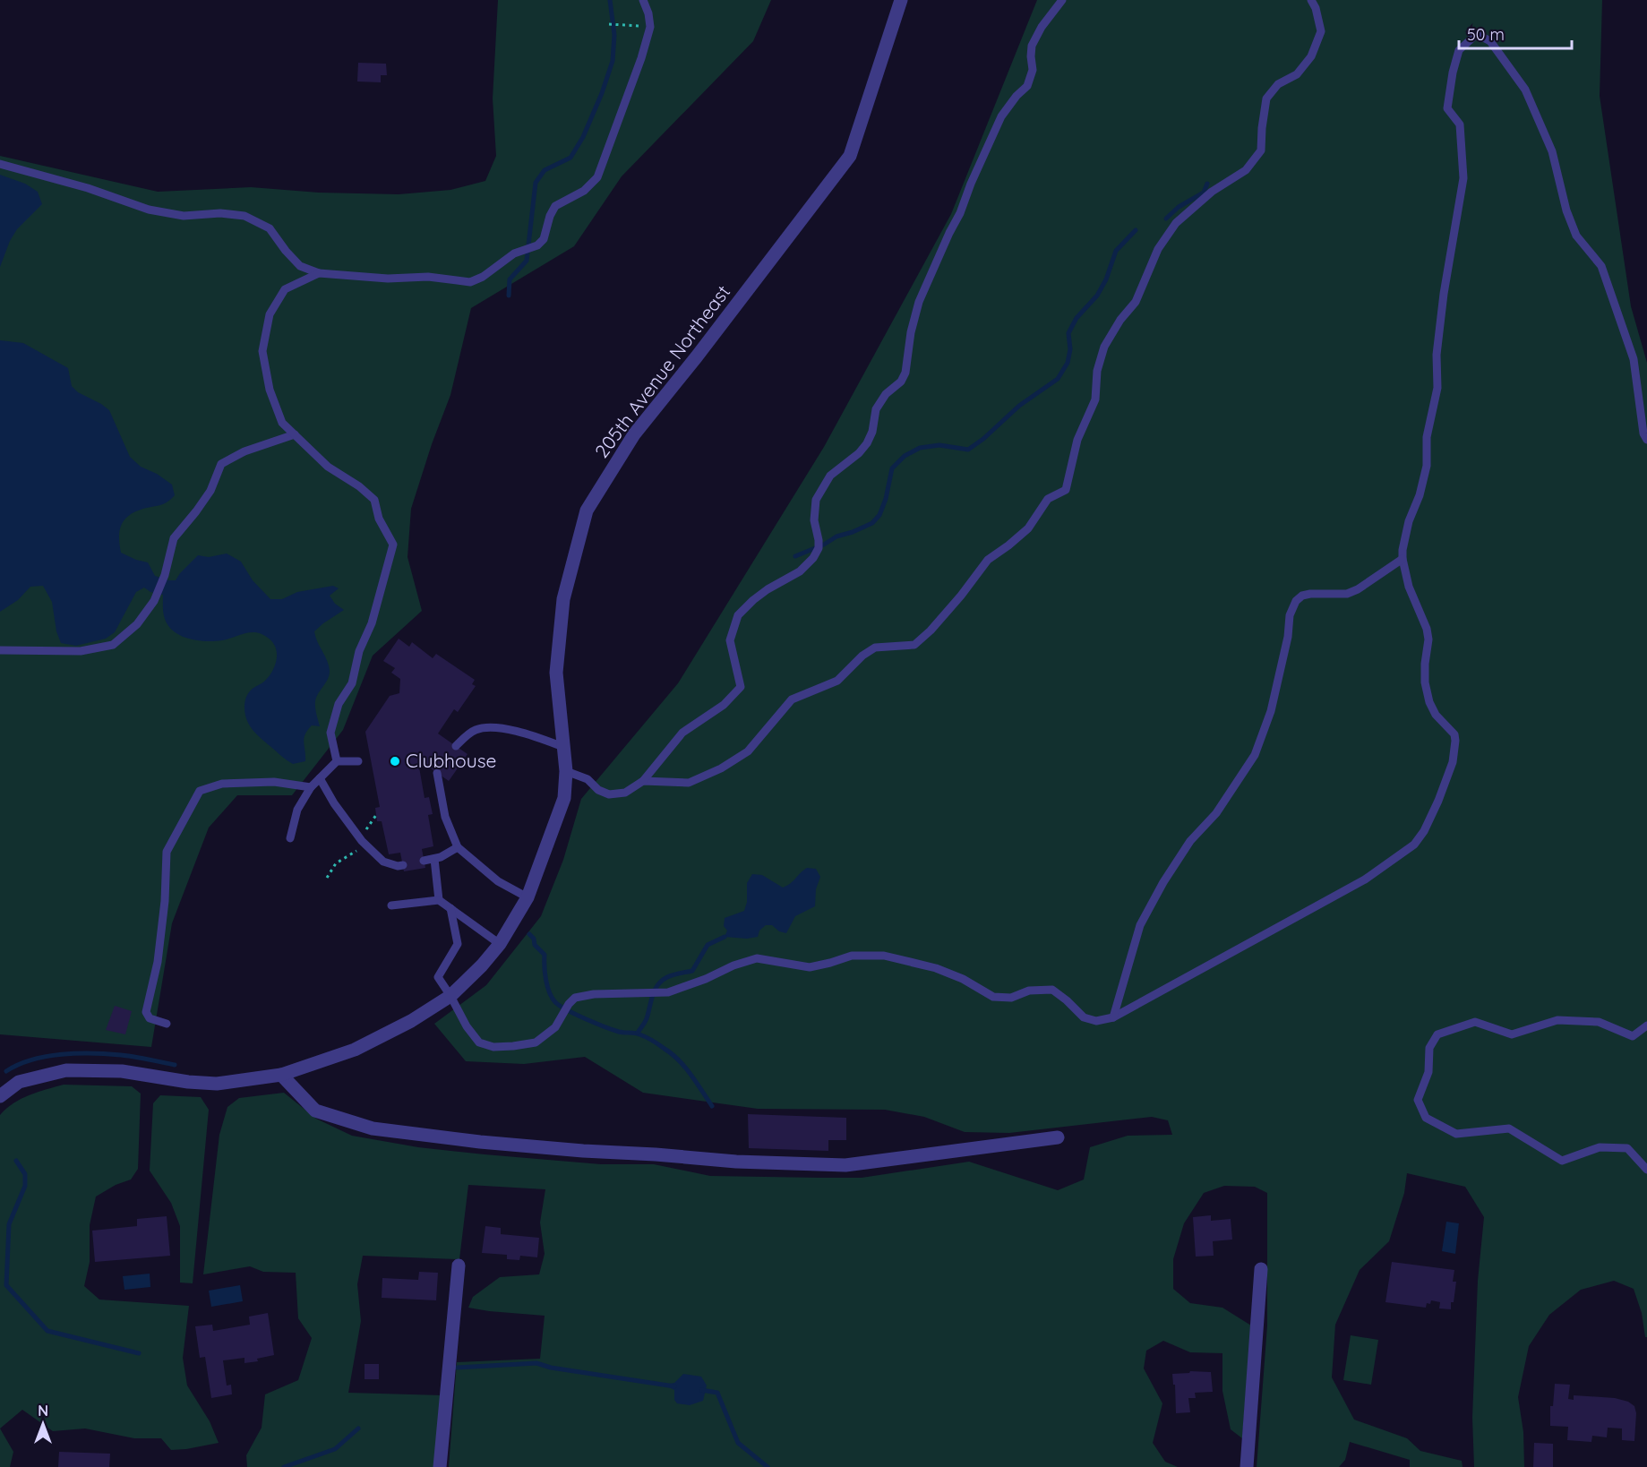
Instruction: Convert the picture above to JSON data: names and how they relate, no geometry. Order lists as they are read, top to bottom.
{
  "streets": {
    "street": ["205th Avenue Northeast"]
  },
  "places": ["Clubhouse"],
  "scale_bar": "50 m",
  "north": "top"
}
